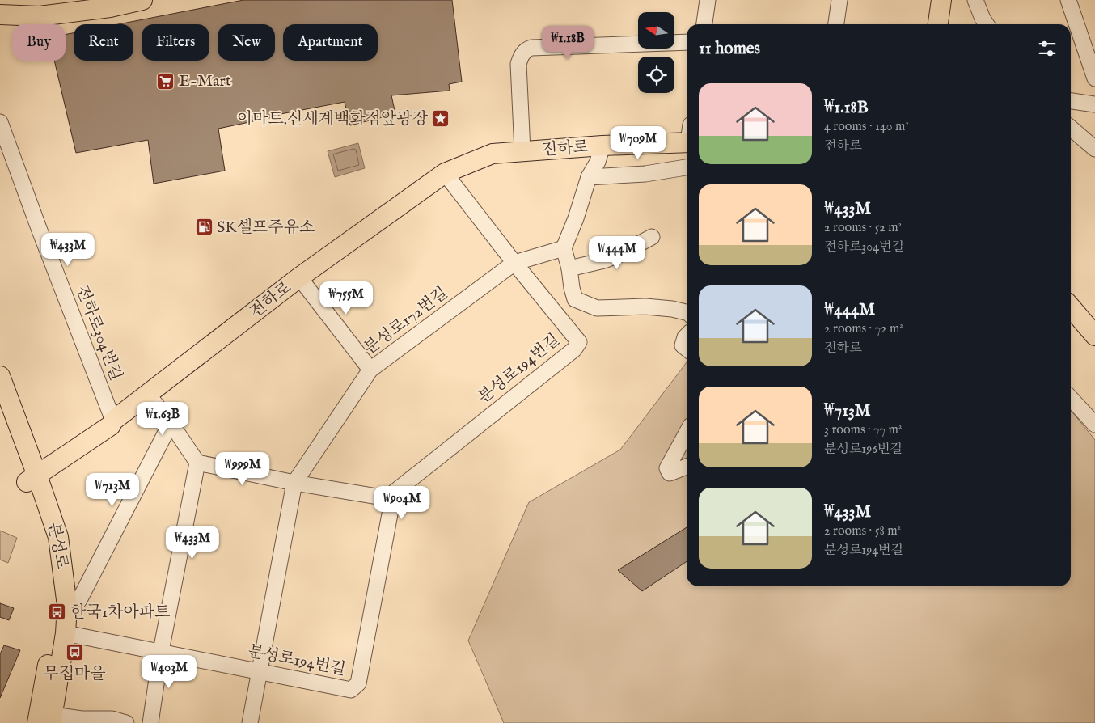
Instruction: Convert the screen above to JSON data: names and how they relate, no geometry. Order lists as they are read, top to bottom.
{
  "streets": {
    "main road": ["전하로", "분성로"],
    "street": ["분성로172번길", "전하로304번길", "분성로194번길"]
  },
  "crossings": [
    ["전하로", "전하로304번길"],
    ["전하로", "분성로194번길"],
    ["전하로", "분성로"],
    ["분성로172번길", "분성로194번길"],
    ["분성로194번길", "분성로"]
  ],
  "places": {
    "supermarket": ["E-Mart"],
    "place": ["이마트.신세계백화점앞광장"],
    "fuel station": ["SK셀프주유소"],
    "bus stop": ["한국1차아파트", "무접마을"]
  },
  "north": "left",
  "page": {
    "chip": [
      "Buy",
      "Rent",
      "Filters",
      "New",
      "Apartment"
    ],
    "heading": "11 homes",
    "price": [
      "₩1.18B",
      "₩709M",
      "₩433M",
      "₩444M",
      "₩755M",
      "₩1.63B",
      "₩999M",
      "₩713M",
      "₩904M",
      "₩433M",
      "₩403M"
    ],
    "list": [
      {
        "name": "₩1.18B",
        "note": "4 rooms · 140 m² · 전하로"
      },
      {
        "name": "₩433M",
        "note": "2 rooms · 52 m² · 전하로304번길"
      },
      {
        "name": "₩444M",
        "note": "2 rooms · 72 m² · 전하로"
      },
      {
        "name": "₩713M",
        "note": "3 rooms · 77 m² · 분성로196번길"
      },
      {
        "name": "₩433M",
        "note": "2 rooms · 58 m² · 분성로194번길"
      }
    ]
  }
}
